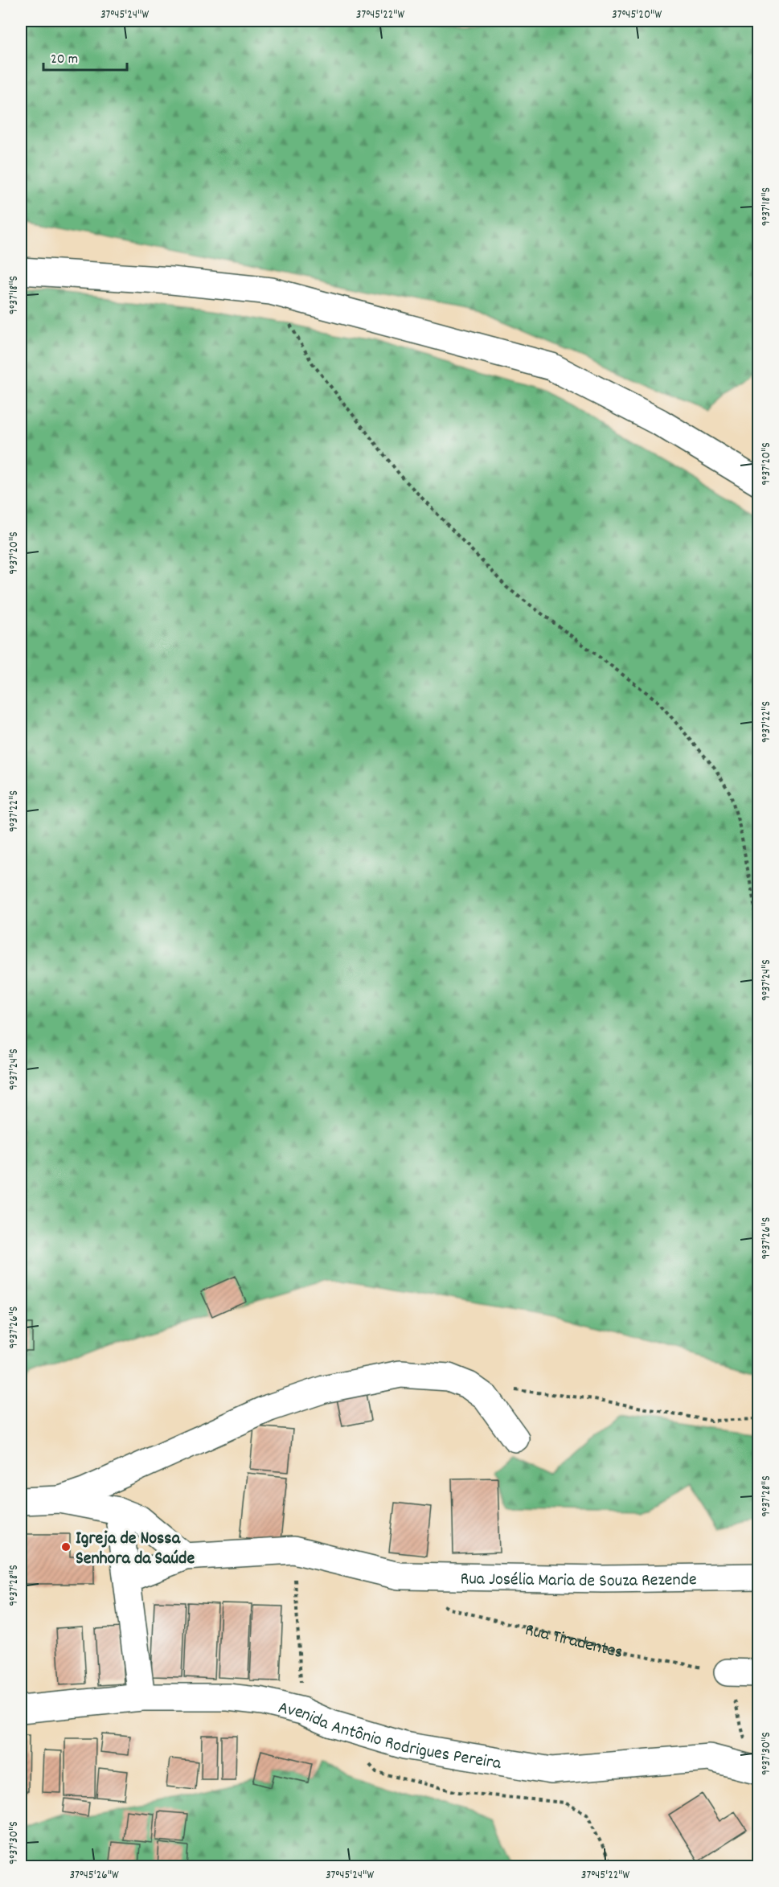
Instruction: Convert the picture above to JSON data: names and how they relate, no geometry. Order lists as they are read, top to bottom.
{
  "streets": {
    "street": ["Rua Josélia Maria de Souza Rezende", "Avenida Antônio Rodrigues Pereira"],
    "path": ["Rua Tiradentes"]
  },
  "places": ["Igreja de Nossa Senhora da Saúde"],
  "scale_bar": "20 m",
  "coordinates": [
    "37°45'24\"W",
    "37°45'22\"W",
    "37°45'20\"W",
    "9°37'18\"S",
    "9°37'20\"S",
    "9°37'22\"S",
    "9°37'24\"S",
    "9°37'26\"S",
    "9°37'28\"S",
    "9°37'30\"S",
    "37°45'26\"W"
  ]
}
